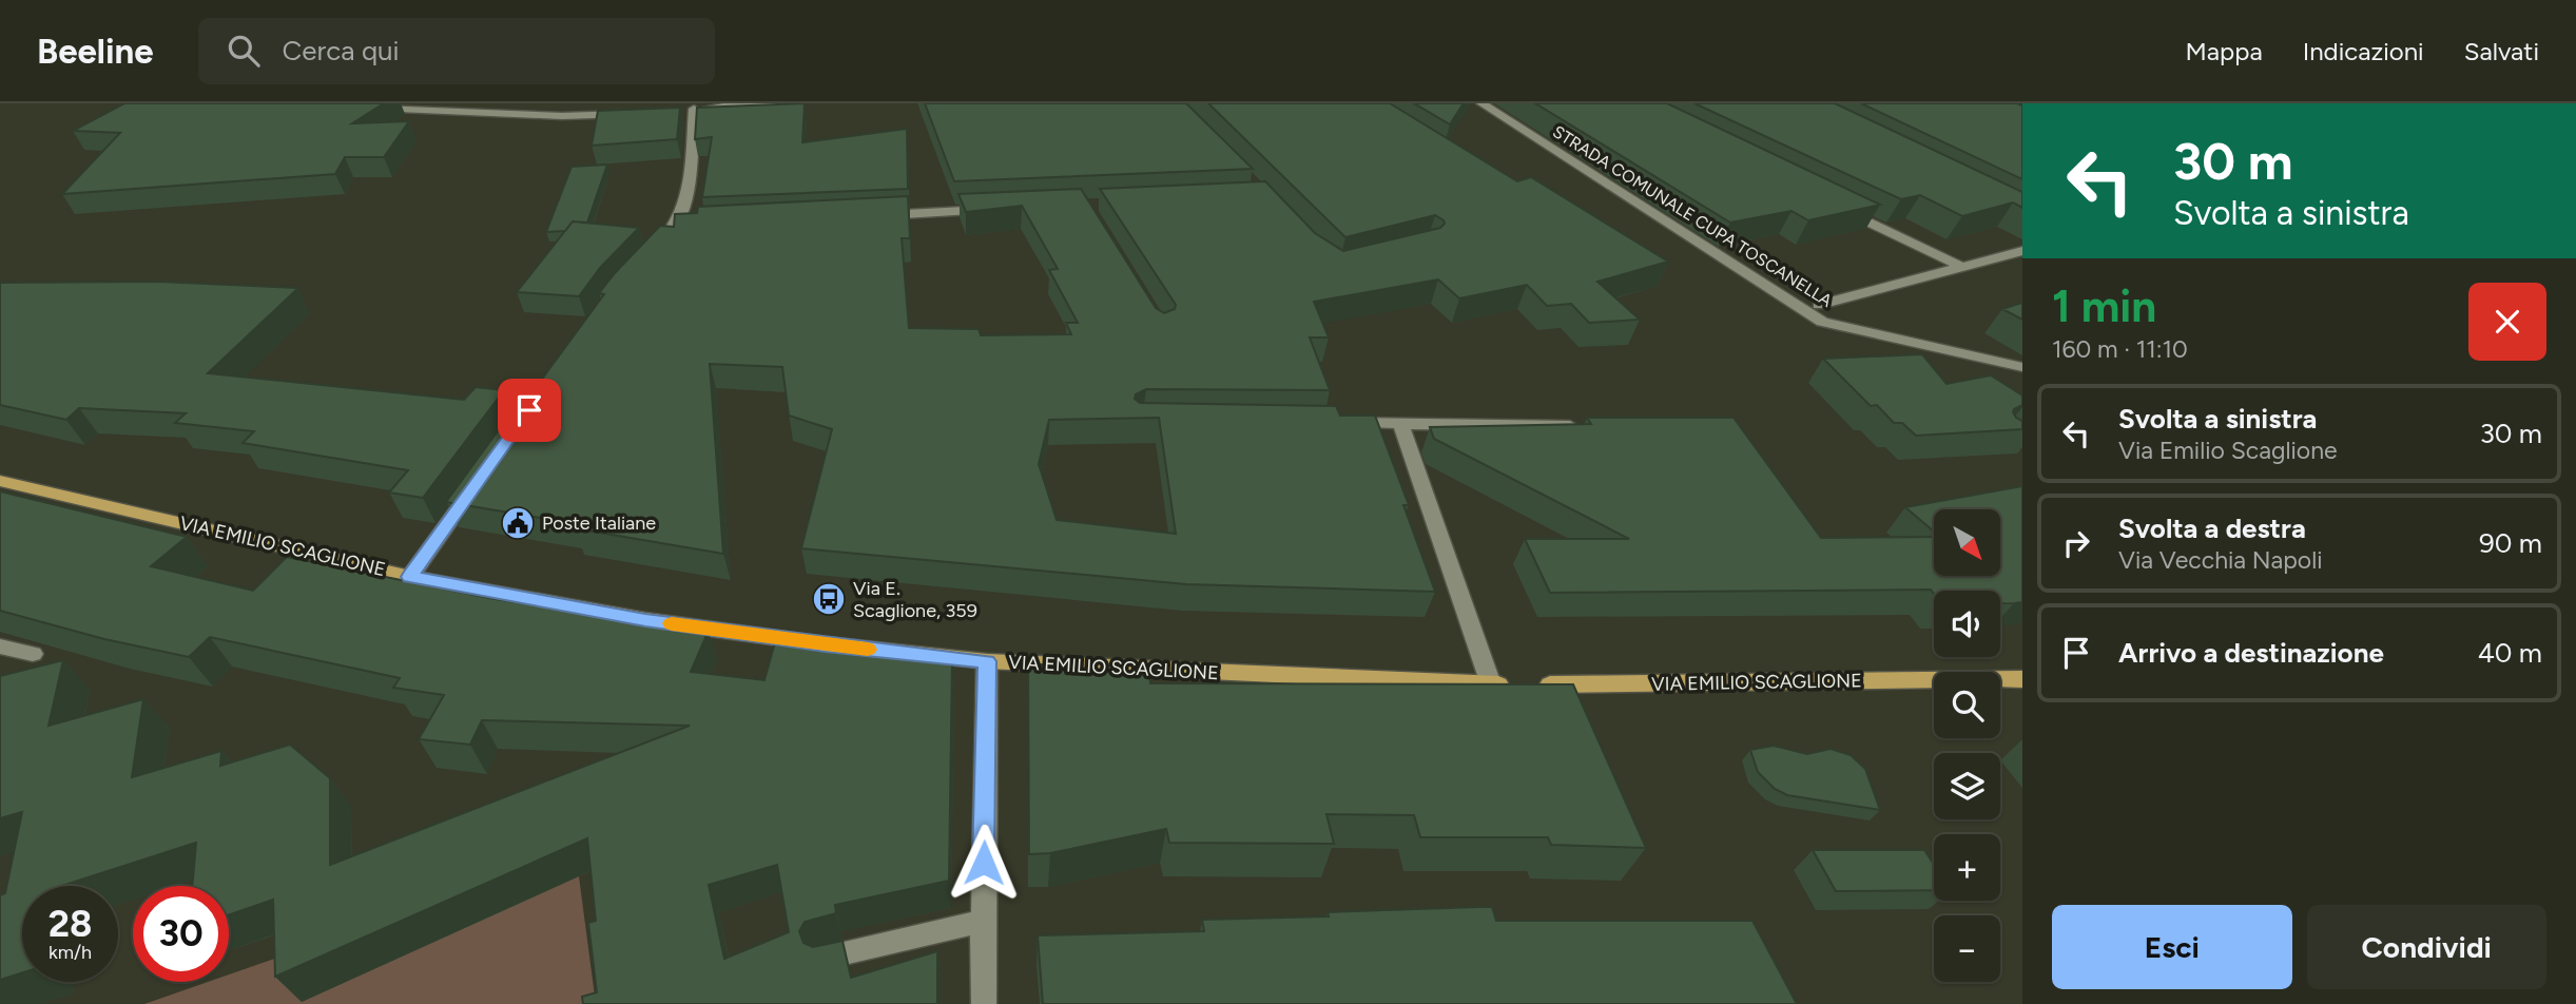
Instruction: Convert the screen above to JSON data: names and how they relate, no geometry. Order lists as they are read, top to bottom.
{
  "streets": {
    "main road": ["VIA EMILIO SCAGLIONE"],
    "street": ["STRADA COMUNALE CUPA TOSCANELLA"]
  },
  "places": {
    "public building": ["Poste Italiane"],
    "bus stop": ["Via E. Scaglione, 359"]
  },
  "north": "bottom right",
  "page": {
    "header": "Beeline",
    "search": "Cerca qui",
    "nav": ["Mappa", "Indicazioni", "Salvati"],
    "turn": ["30 m", "Svolta a sinistra"],
    "heading": ["1 min", "160 m · 11:10"],
    "list": [
      {
        "name": "Svolta a sinistra",
        "note": "Via Emilio Scaglione",
        "value": "30 m"
      },
      {
        "name": "Svolta a destra",
        "note": "Via Vecchia Napoli",
        "value": "90 m"
      },
      {
        "name": "Arrivo a destinazione",
        "value": "40 m"
      }
    ],
    "map_buttons": ["+", "−"],
    "speed": "28 km/h",
    "limit": "30",
    "buttons": ["Esci", "Condividi"]
  }
}
